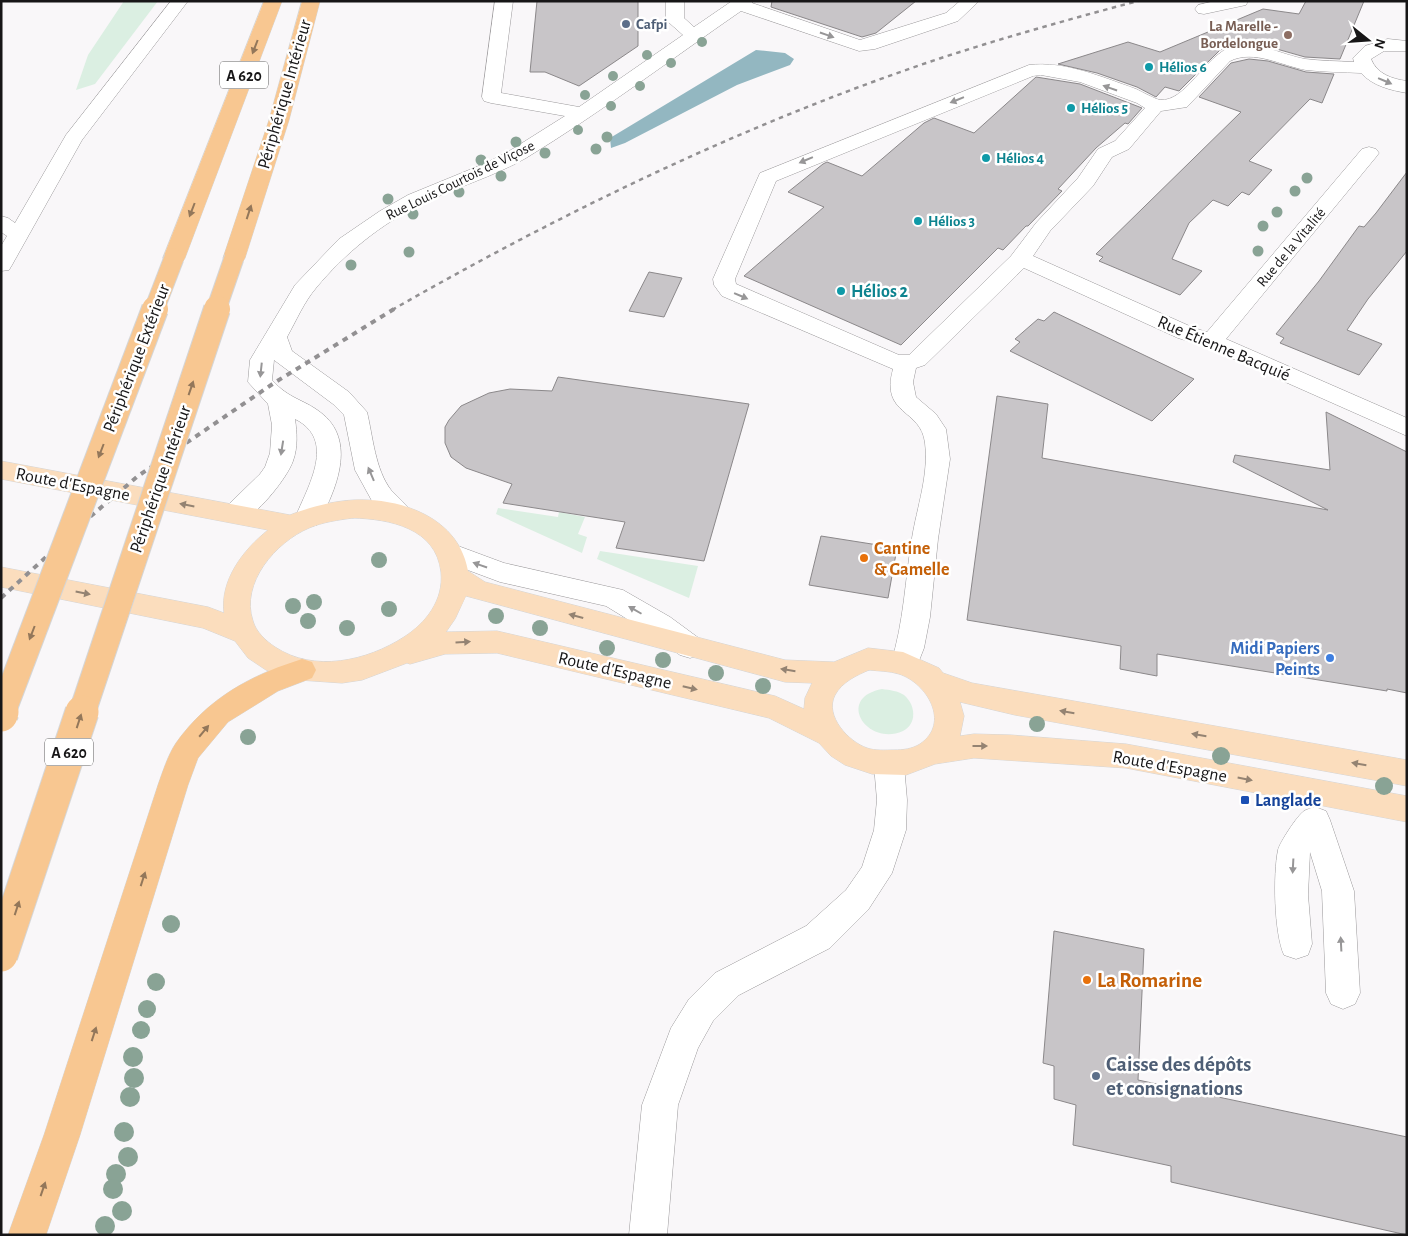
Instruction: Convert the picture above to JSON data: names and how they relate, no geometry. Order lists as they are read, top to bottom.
{
  "streets": {
    "highway": ["A 620", "Périphérique Intérieur", "Périphérique Extérieur"],
    "main road": ["Route d'Espagne"],
    "street": ["Rue Louis Courtois de Viçose", "Rue de la Vitalité", "Rue Étienne Bacquié"]
  },
  "crossings": [
    ["Rue Louis Courtois de Viçose", "Route d'Espagne"],
    ["Rue de la Vitalité", "Rue Étienne Bacquié"]
  ],
  "one_way": ["Périphérique Extérieur"],
  "places": {
    "other": [
      "Cafpi",
      "La Marelle - Bordelongue",
      "Hélios 6",
      "Hélios 5",
      "Hélios 4",
      "Hélios 3",
      "Hélios 2",
      "Cantine & Gamelle",
      "Midi Papiers Peints",
      "La Romarine",
      "Caisse des dépôts et consignations"
    ],
    "transit": ["Langlade"]
  },
  "north": "right"
}
